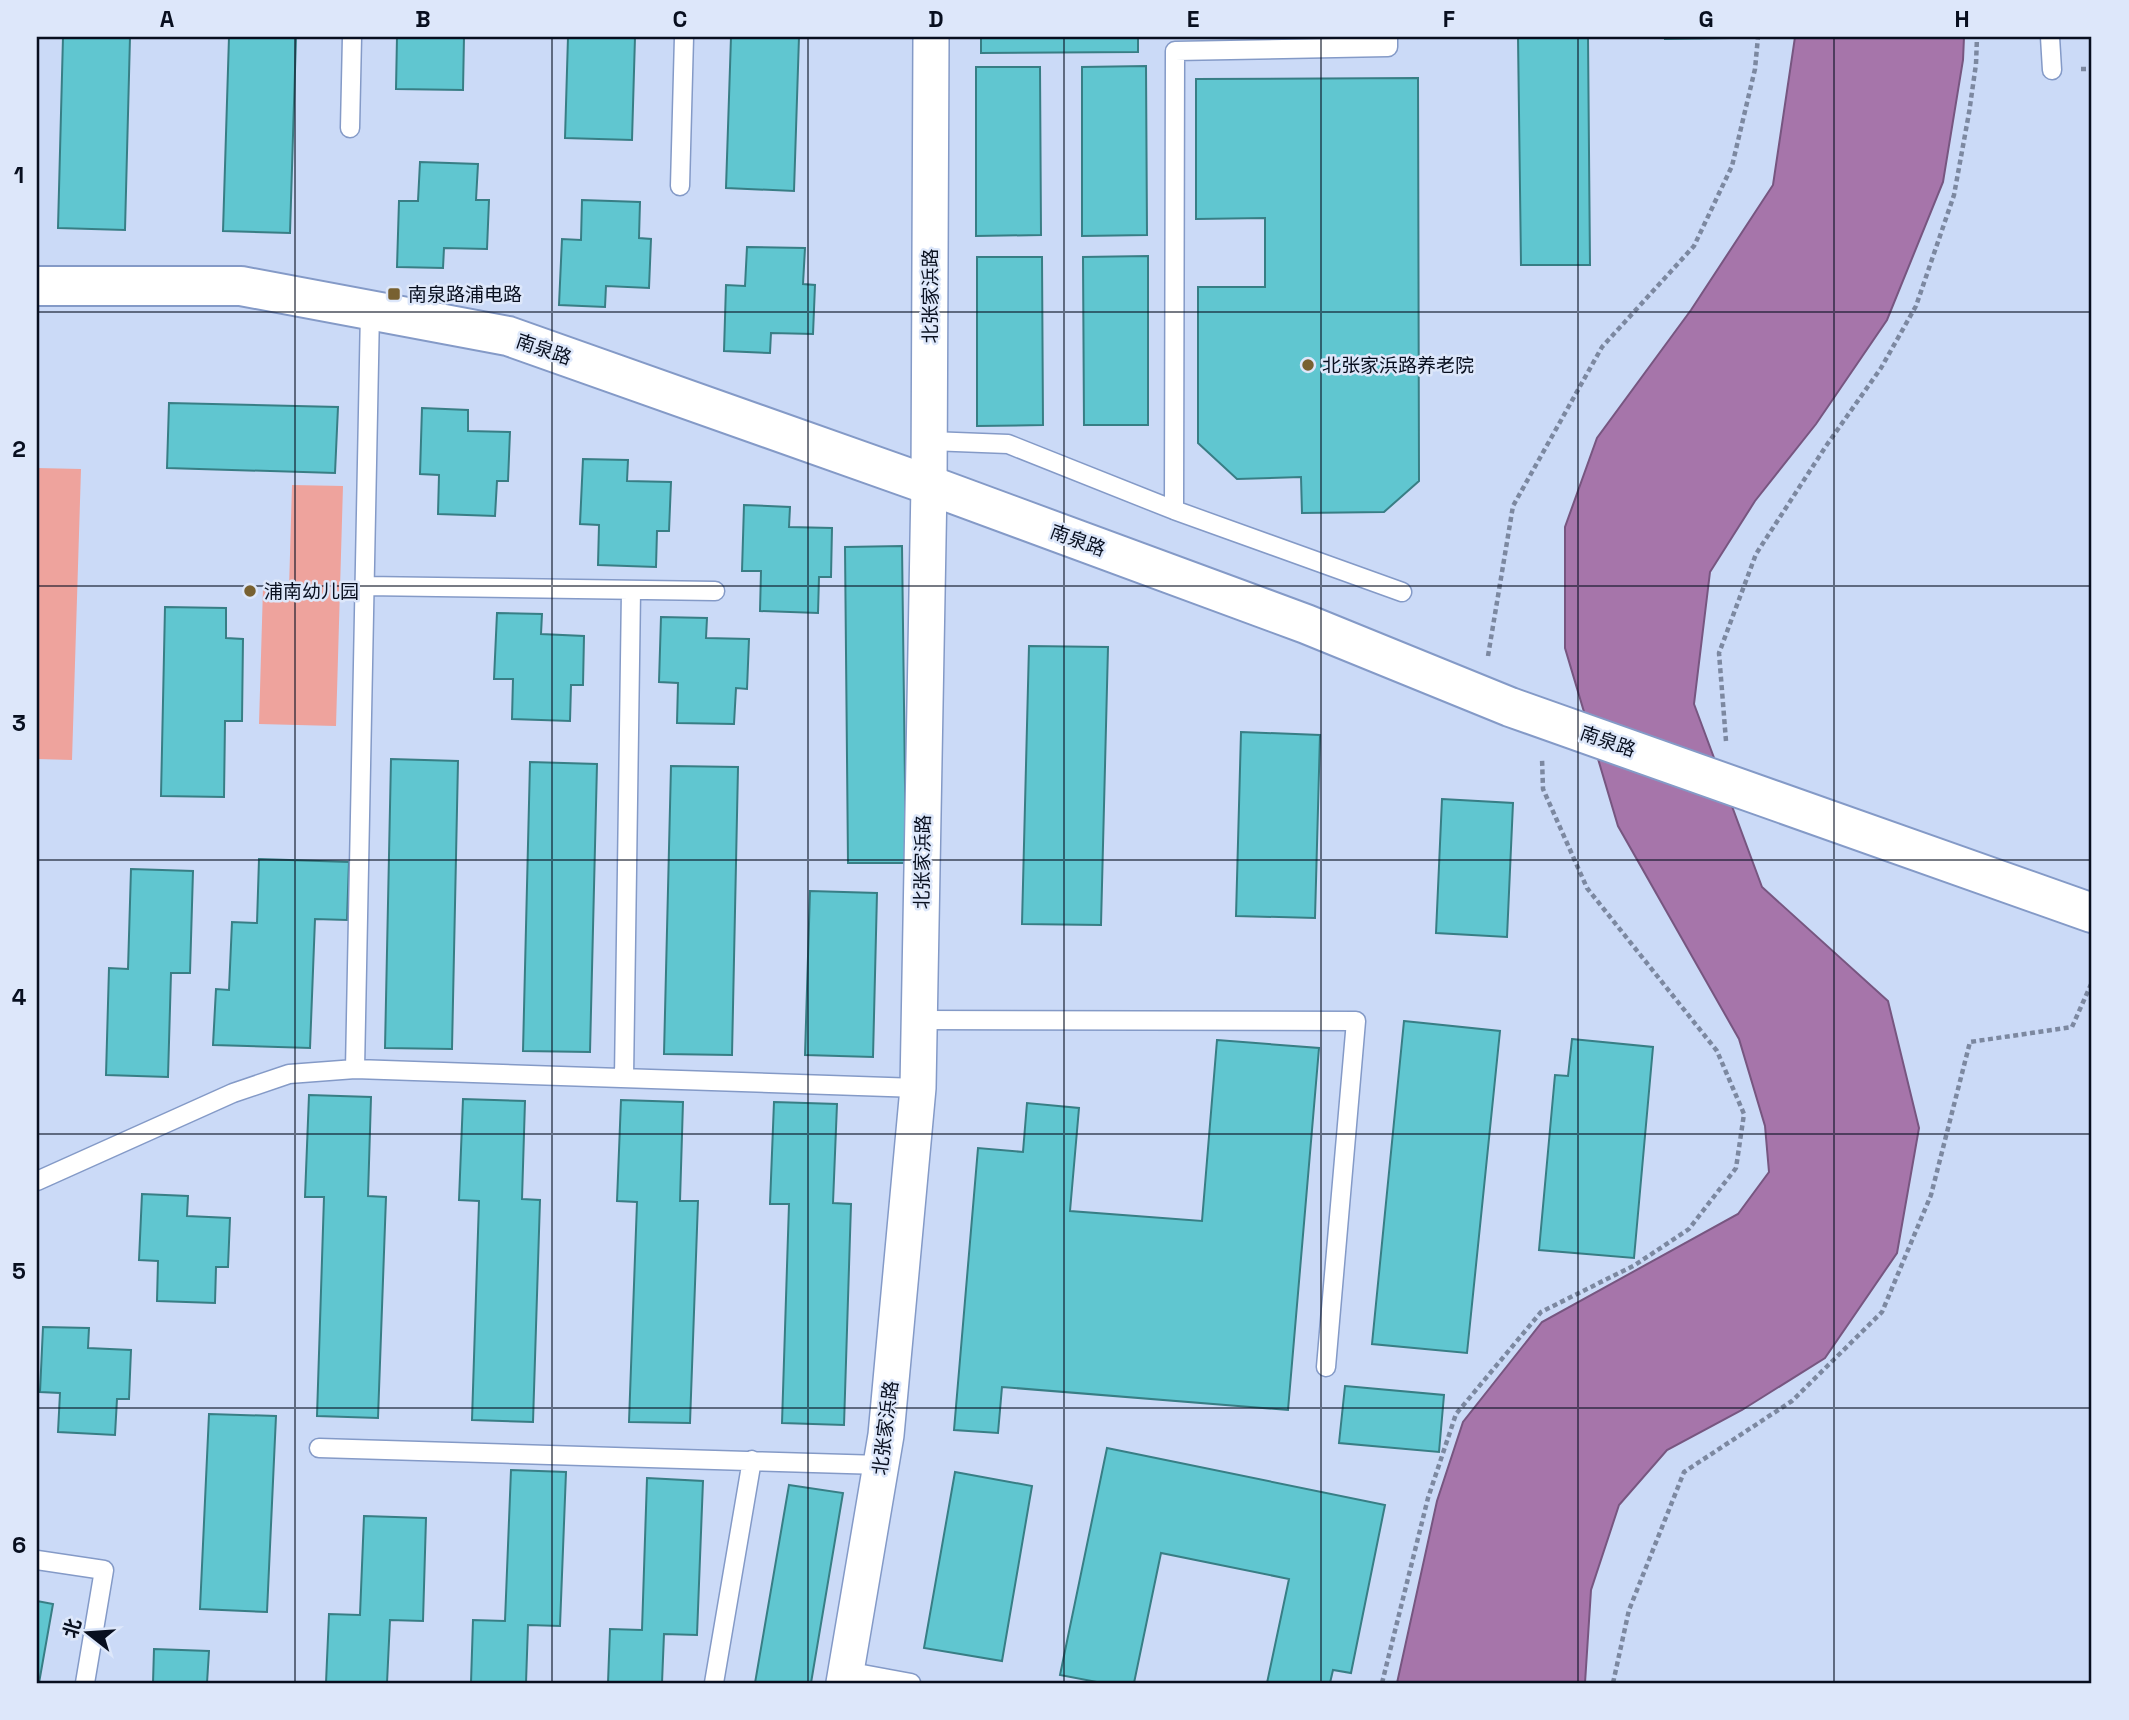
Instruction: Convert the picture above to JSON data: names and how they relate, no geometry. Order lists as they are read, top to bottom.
{
  "streets": {
    "street": ["北张家浜路", "南泉路"]
  },
  "crossings": [
    ["北张家浜路", "南泉路"]
  ],
  "places": {
    "transit": ["南泉路浦电路"],
    "other": ["北张家浜路养老院", "浦南幼儿园"]
  },
  "north": "left",
  "grid": {
    "columns": [
      "A",
      "B",
      "C",
      "D",
      "E",
      "F",
      "G",
      "H"
    ],
    "rows": [
      "1",
      "2",
      "3",
      "4",
      "5",
      "6"
    ]
  }
}
